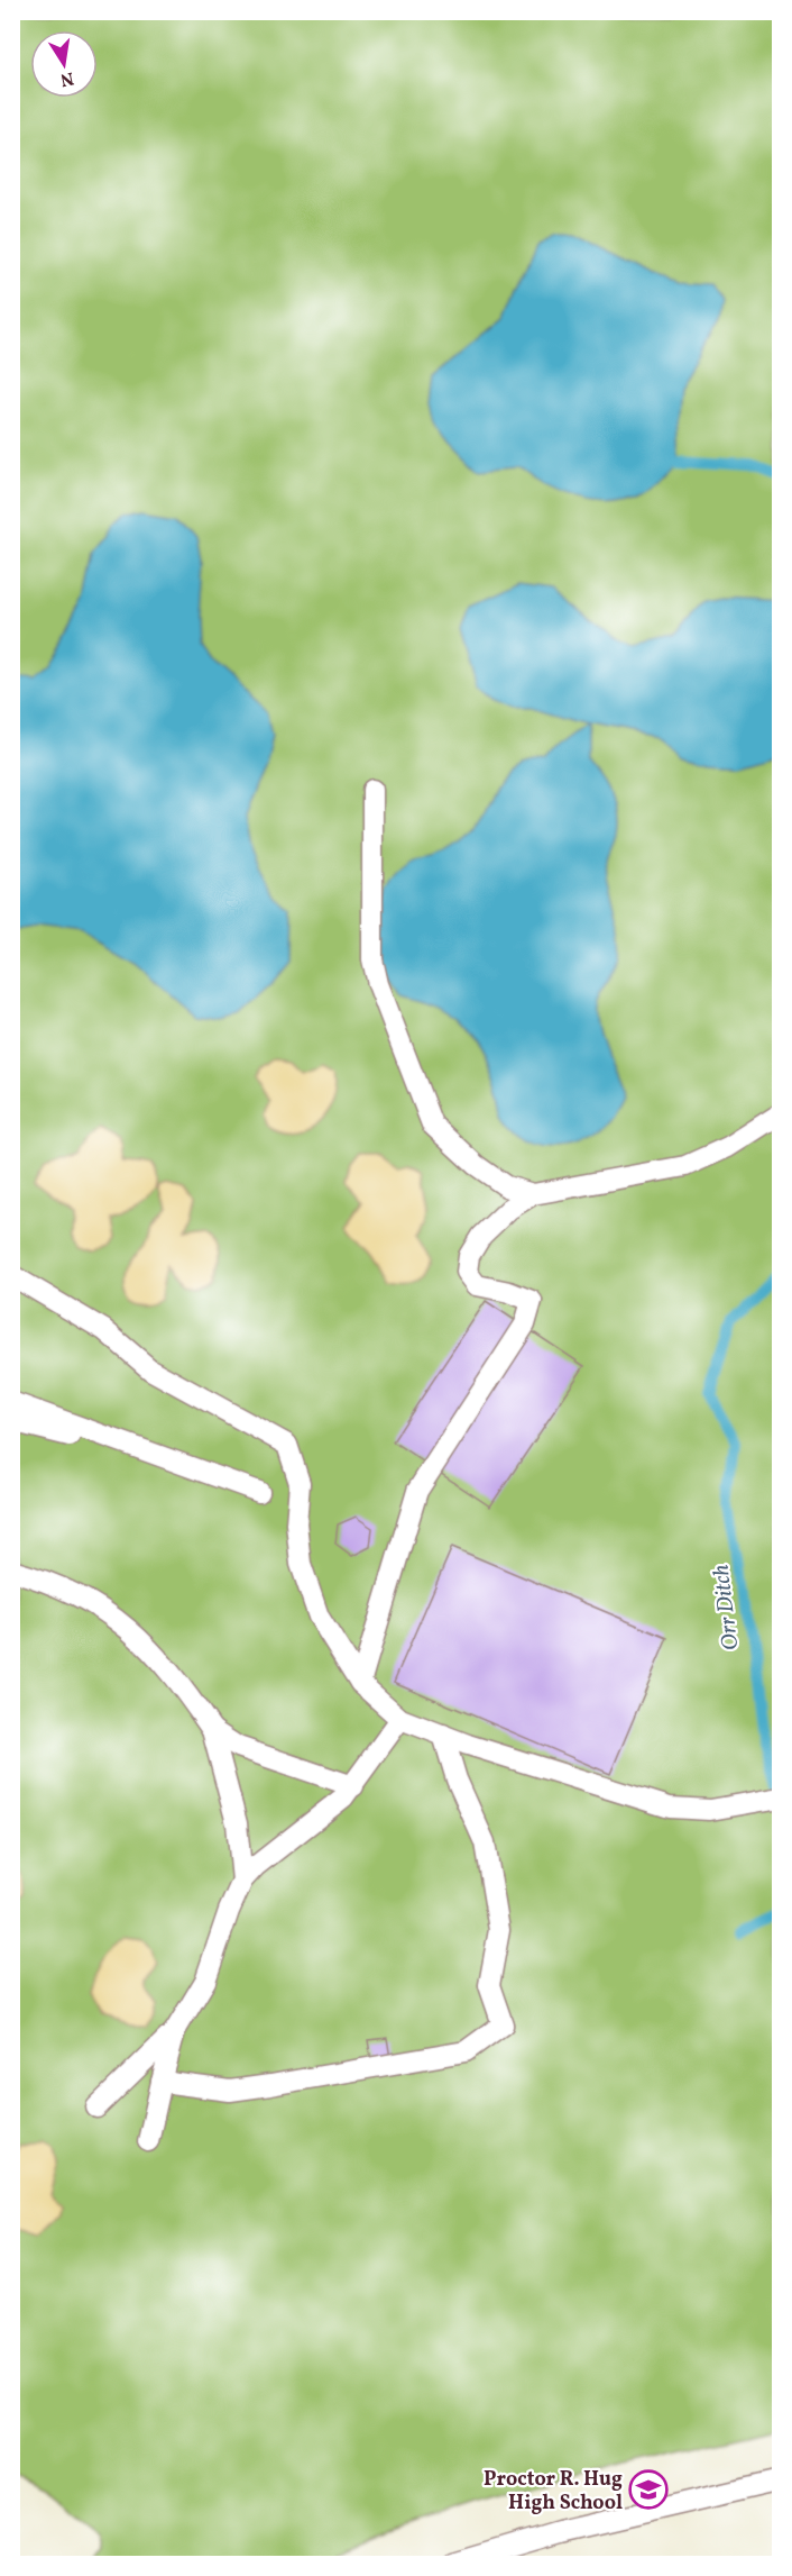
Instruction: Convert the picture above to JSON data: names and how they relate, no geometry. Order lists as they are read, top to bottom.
{
  "water": ["Orr Ditch"],
  "places": {
    "school or university": ["Proctor R. Hug High School"]
  },
  "north": "bottom"
}
